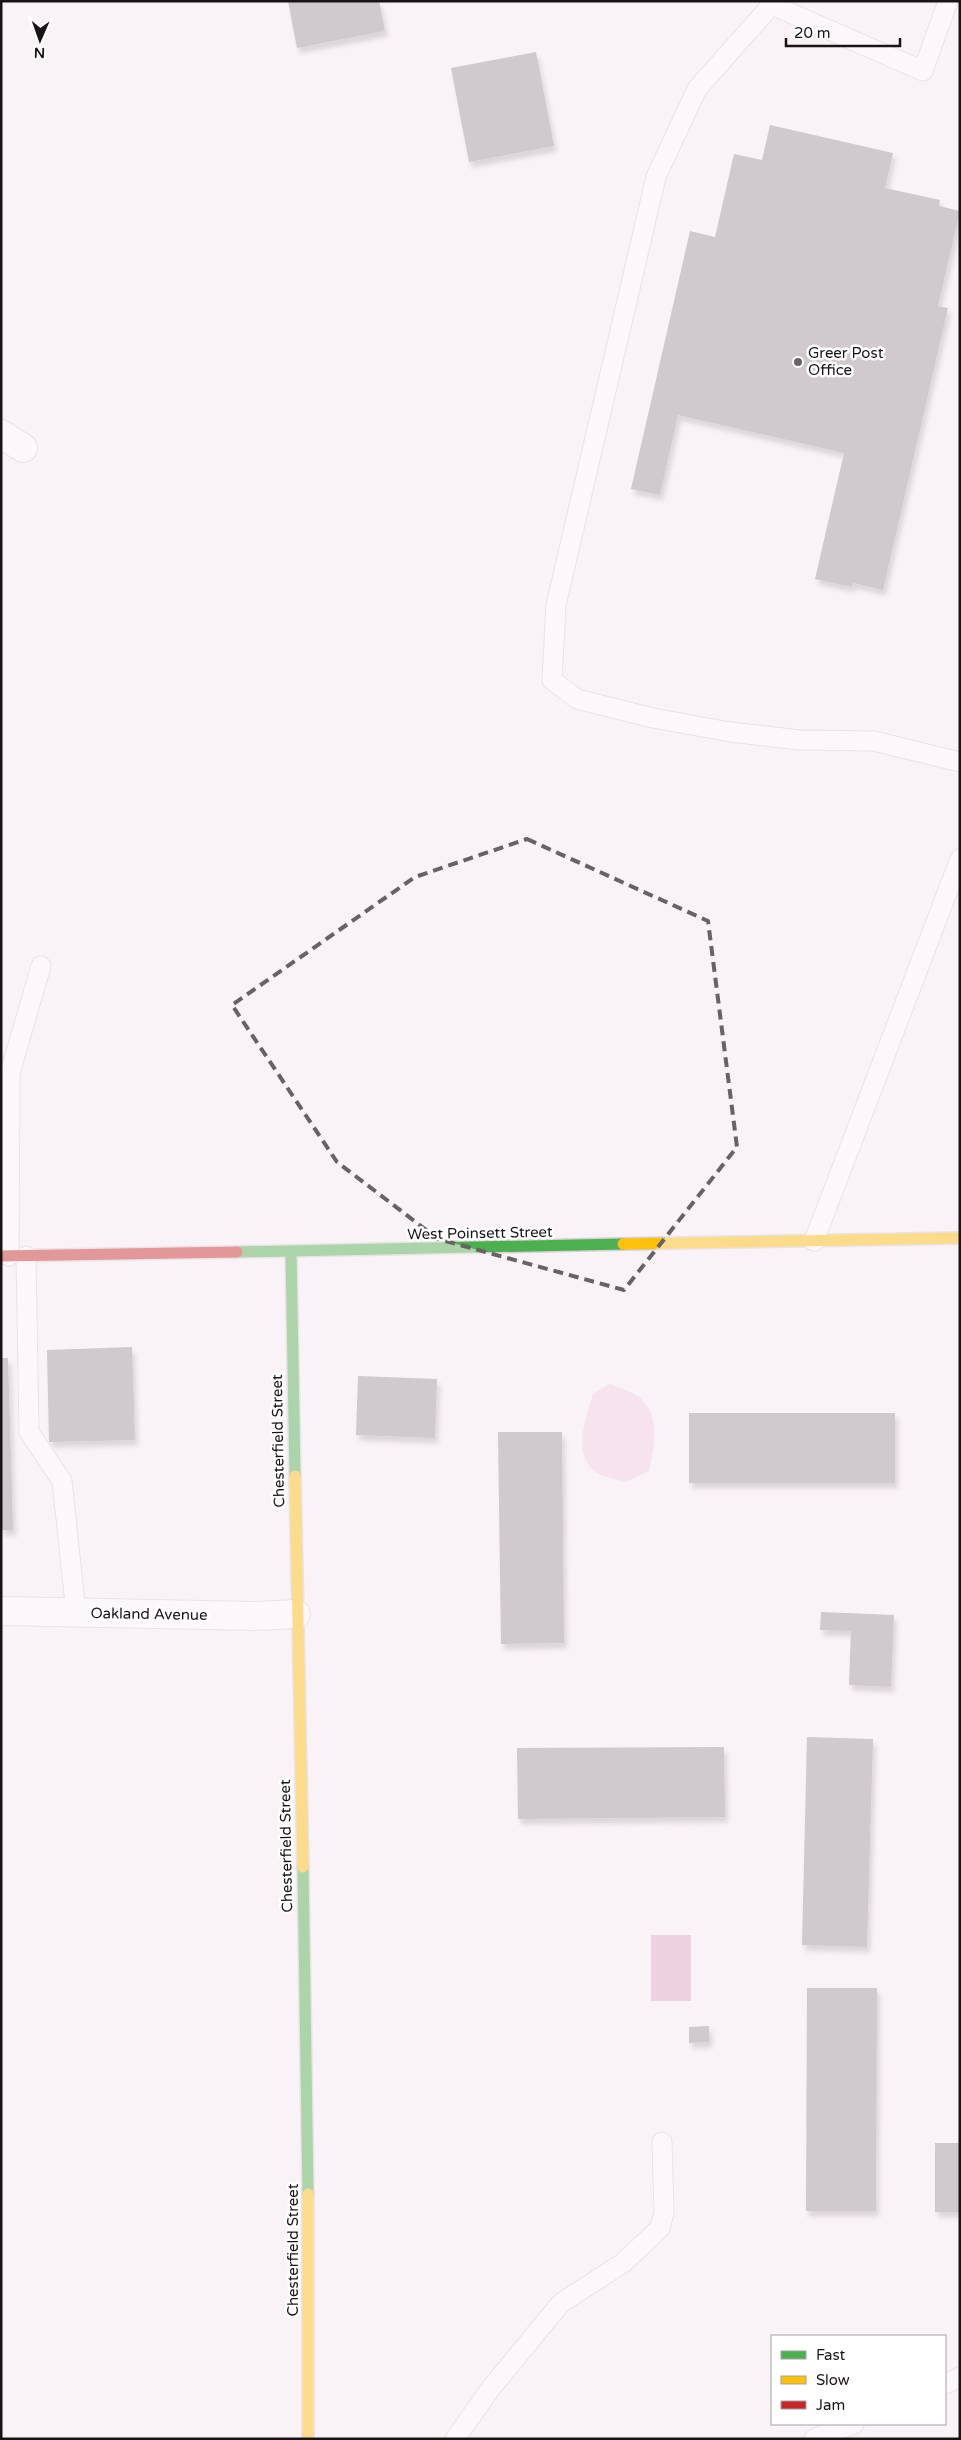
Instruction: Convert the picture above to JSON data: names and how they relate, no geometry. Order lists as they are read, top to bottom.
{
  "streets": {
    "street": ["West Poinsett Street", "Chesterfield Street", "Oakland Avenue"]
  },
  "crossings": [
    ["West Poinsett Street", "Chesterfield Street"],
    ["Chesterfield Street", "Oakland Avenue"]
  ],
  "places": ["Greer Post Office"],
  "legend": ["Fast", "Slow", "Jam"],
  "scale_bar": "20 m",
  "north": "bottom"
}
